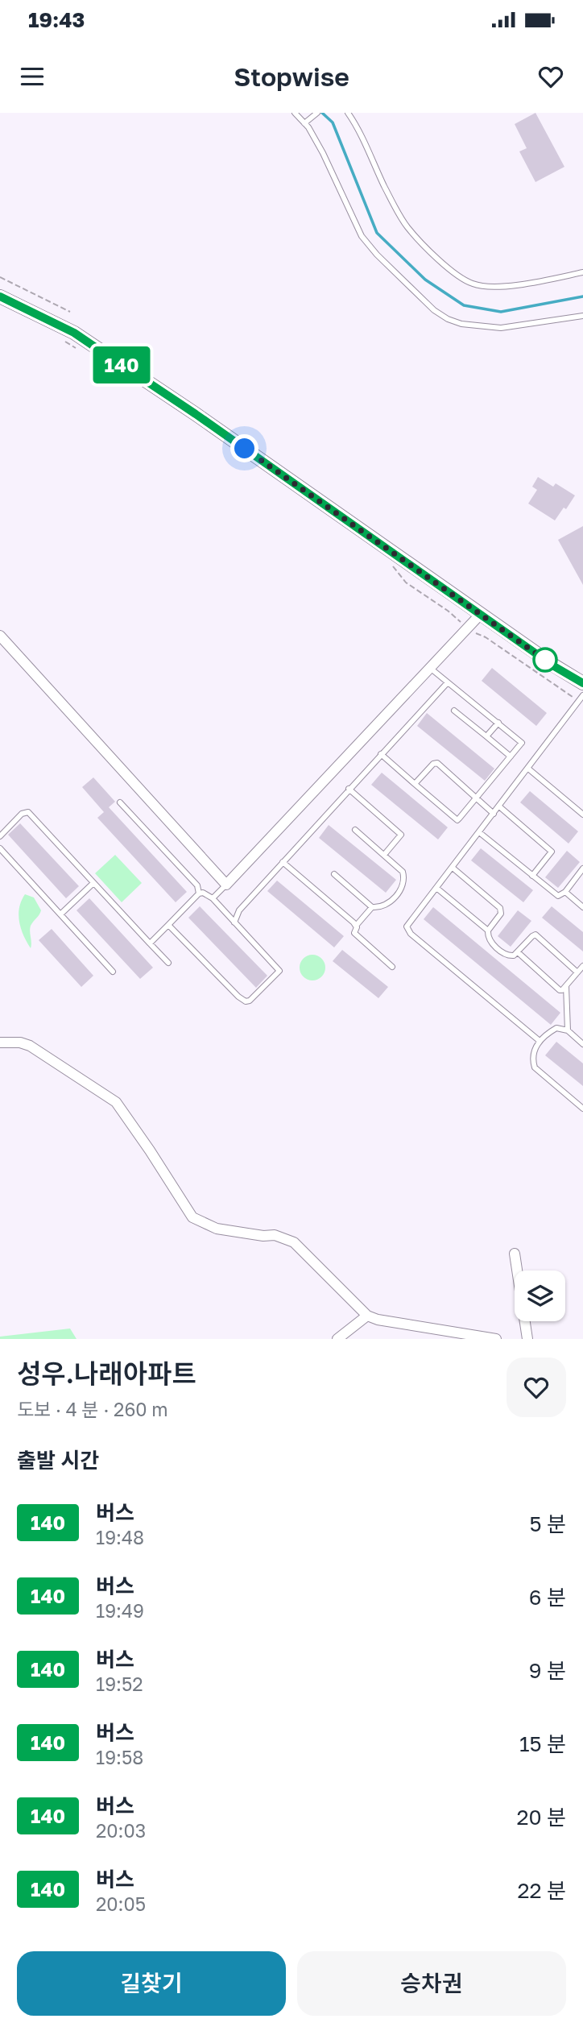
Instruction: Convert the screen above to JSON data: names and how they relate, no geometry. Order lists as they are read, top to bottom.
{
  "lines": ["bus line 140"],
  "page": {
    "status": "19:43",
    "header": "Stopwise",
    "on_map": "140",
    "heading": [
      ["성우.나래아파트", "도보 · 4 분 · 260 m"],
      "출발 시간"
    ],
    "list": [
      {
        "mark": "140",
        "name": "버스",
        "note": "19:48",
        "value": "5 분"
      },
      {
        "mark": "140",
        "name": "버스",
        "note": "19:49",
        "value": "6 분"
      },
      {
        "mark": "140",
        "name": "버스",
        "note": "19:52",
        "value": "9 분"
      },
      {
        "mark": "140",
        "name": "버스",
        "note": "19:58",
        "value": "15 분"
      },
      {
        "mark": "140",
        "name": "버스",
        "note": "20:03",
        "value": "20 분"
      },
      {
        "mark": "140",
        "name": "버스",
        "note": "20:05",
        "value": "22 분"
      }
    ],
    "buttons": ["길찾기", "승차권"]
  }
}
